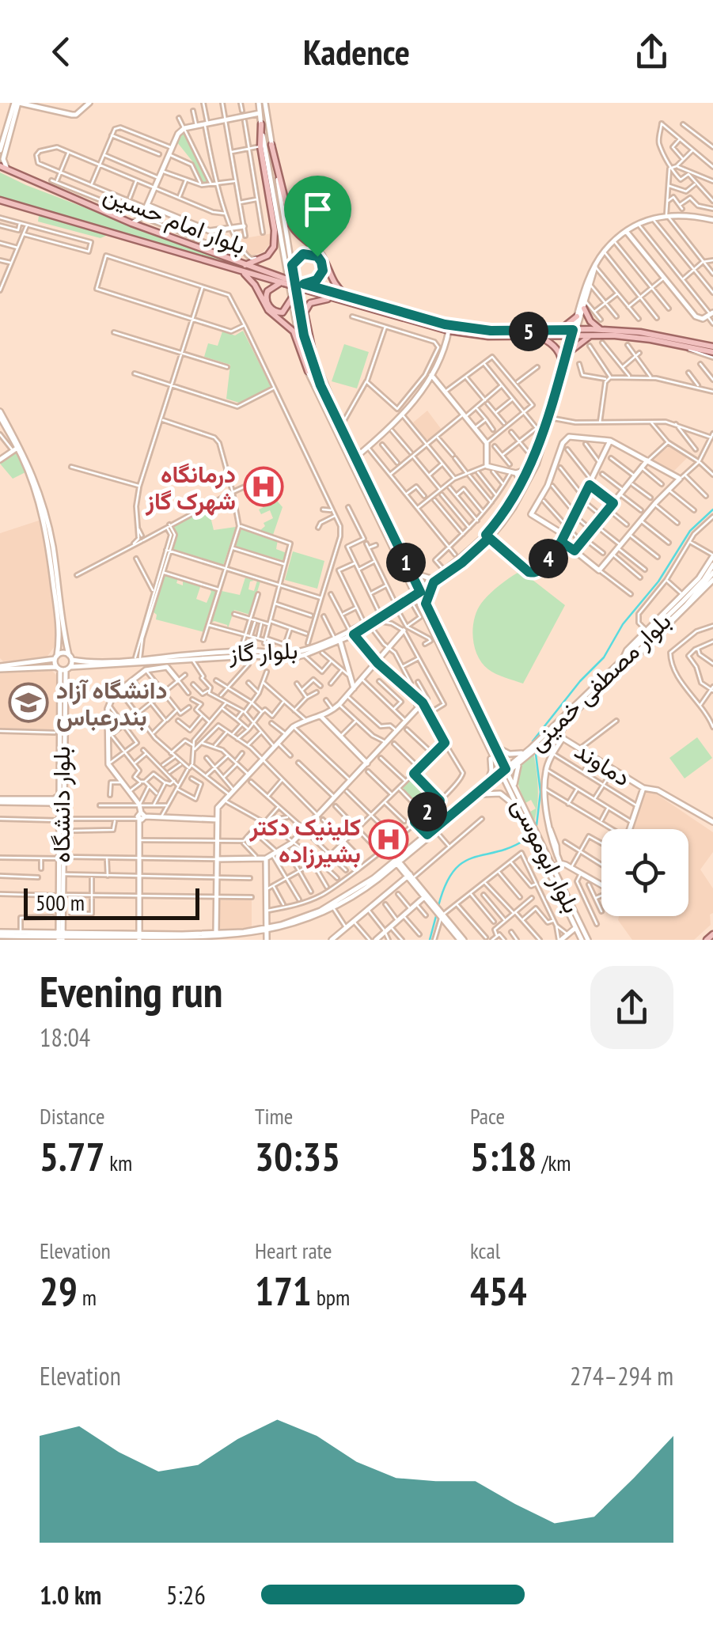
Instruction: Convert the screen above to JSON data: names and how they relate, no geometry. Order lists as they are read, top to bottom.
{
  "streets": {
    "main road": [
      "بلوار امام حسین",
      "بلوار گاز",
      "بلوار مصطفی خمینی",
      "دماوند",
      "بلوار دانشگاه",
      "بلوار ابوموسی"
    ]
  },
  "crossings": [
    ["بلوار امام حسین", "بلوار گاز"],
    ["بلوار امام حسین", "بلوار ابوموسی"],
    ["بلوار گاز", "بلوار ابوموسی"],
    ["بلوار مصطفی خمینی", "بلوار دانشگاه"],
    ["بلوار مصطفی خمینی", "بلوار ابوموسی"]
  ],
  "places": {
    "hospital": ["درمانگاه شهرک گاز", "کلینیک دکتر بشیرزاده"],
    "school or university": ["دانشگاه آزاد بندرعباس"]
  },
  "scale_bar": "500 m",
  "page": {
    "header": "Kadence",
    "pins": [
      "5",
      "4",
      "1",
      "2"
    ],
    "scale": "500 m",
    "heading": ["Evening run", "18:04"],
    "stats": [
      ["Distance", "5.77 km"],
      ["Time", "30:35"],
      ["Pace", "5:18 /km"],
      ["Elevation", "29 m"],
      ["Heart rate", "171 bpm"],
      ["kcal", "454"]
    ],
    "chart": ["Elevation", "274–294 m"],
    "list": [
      {
        "name": "1.0 km",
        "note": "5:26"
      }
    ]
  }
}
